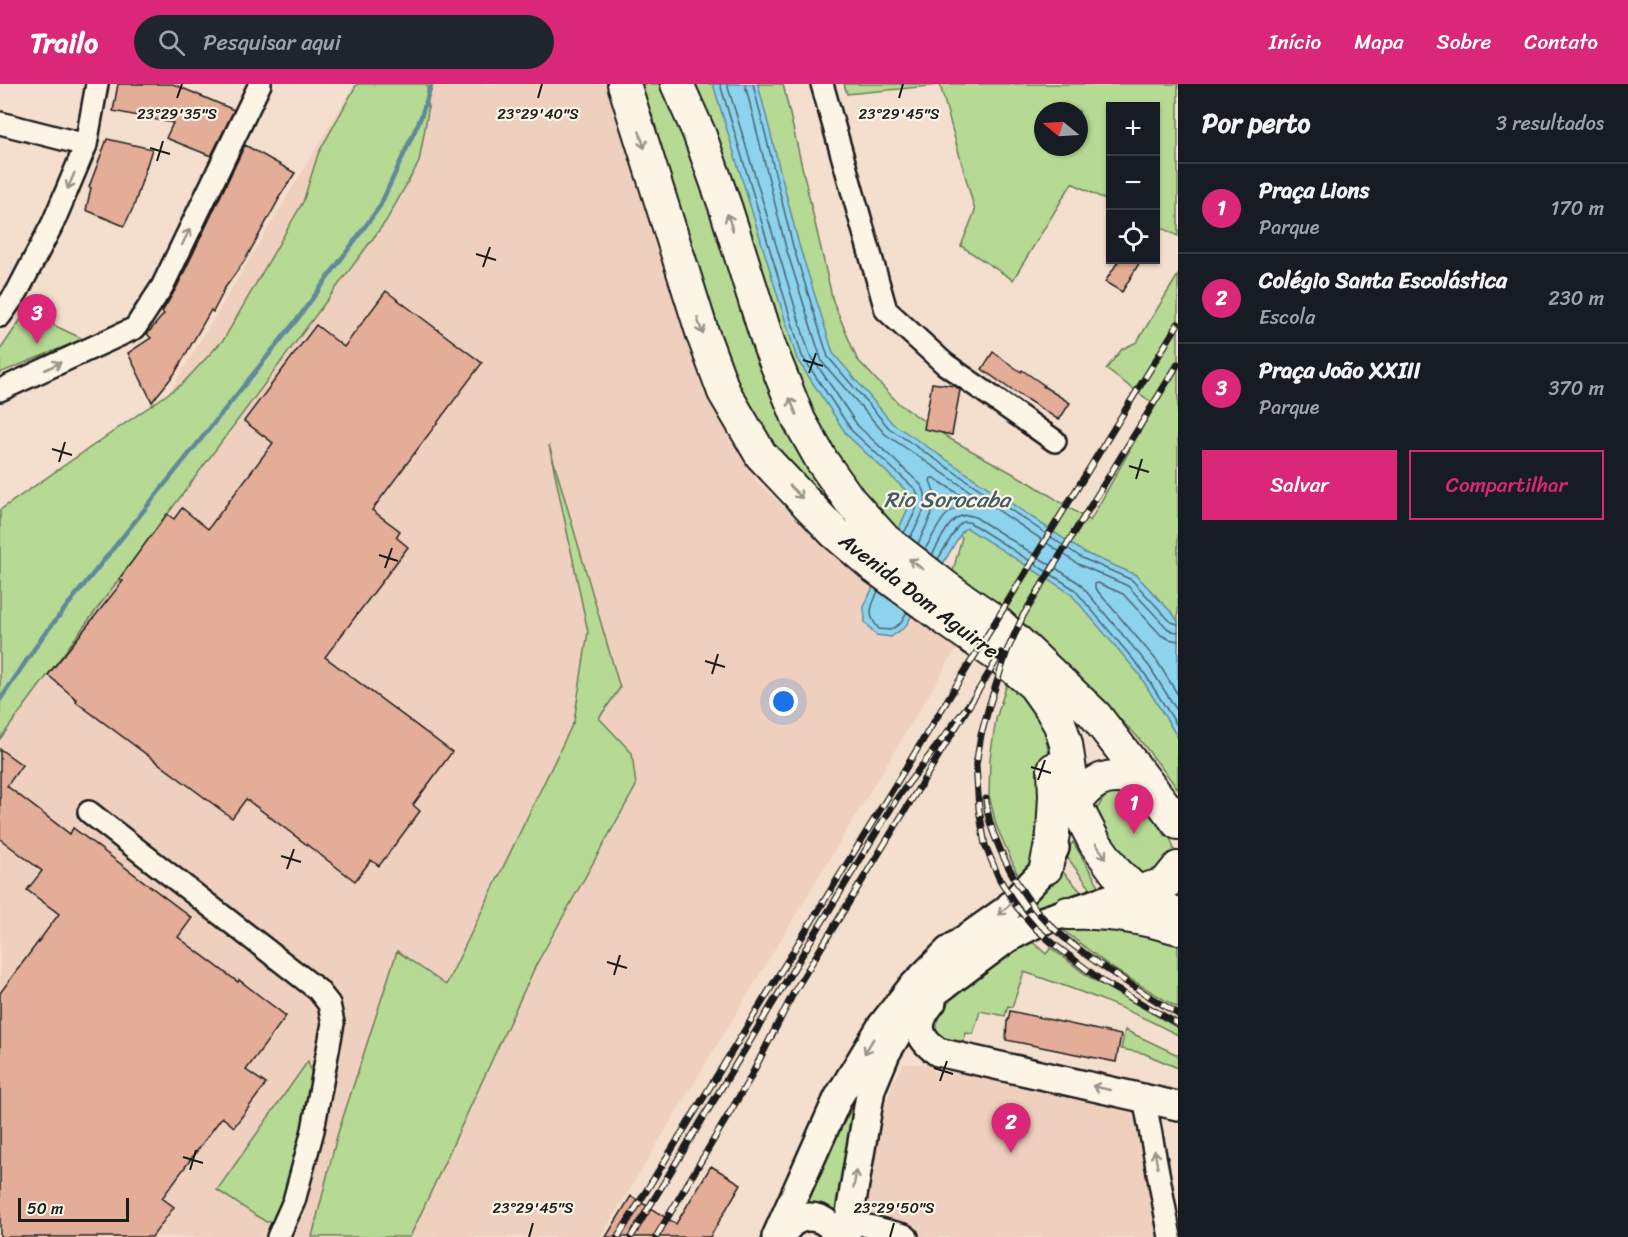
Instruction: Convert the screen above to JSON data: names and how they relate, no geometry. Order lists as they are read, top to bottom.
{
  "streets": {
    "highway": ["Avenida Dom Aguirre"]
  },
  "water": ["Rio Sorocaba"],
  "scale_bar": "50 m",
  "north": "left",
  "page": {
    "header": "Trailo",
    "search": "Pesquisar aqui",
    "nav": [
      "Início",
      "Mapa",
      "Sobre",
      "Contato"
    ],
    "heading": ["Por perto", "3 resultados"],
    "map_buttons": ["+", "−"],
    "list": [
      {
        "mark": "1",
        "name": "Praça Lions",
        "note": "Parque",
        "value": "170 m"
      },
      {
        "mark": "2",
        "name": "Colégio Santa Escolástica",
        "note": "Escola",
        "value": "230 m"
      },
      {
        "mark": "3",
        "name": "Praça João XXIII",
        "note": "Parque",
        "value": "370 m"
      }
    ],
    "pins": ["3", "1", "2"],
    "buttons": ["Salvar", "Compartilhar"],
    "scale": "50 m"
  },
  "coordinates": [
    "23°29'35\"S",
    "23°29'40\"S",
    "23°29'45\"S",
    "23°29'50\"S"
  ]
}
